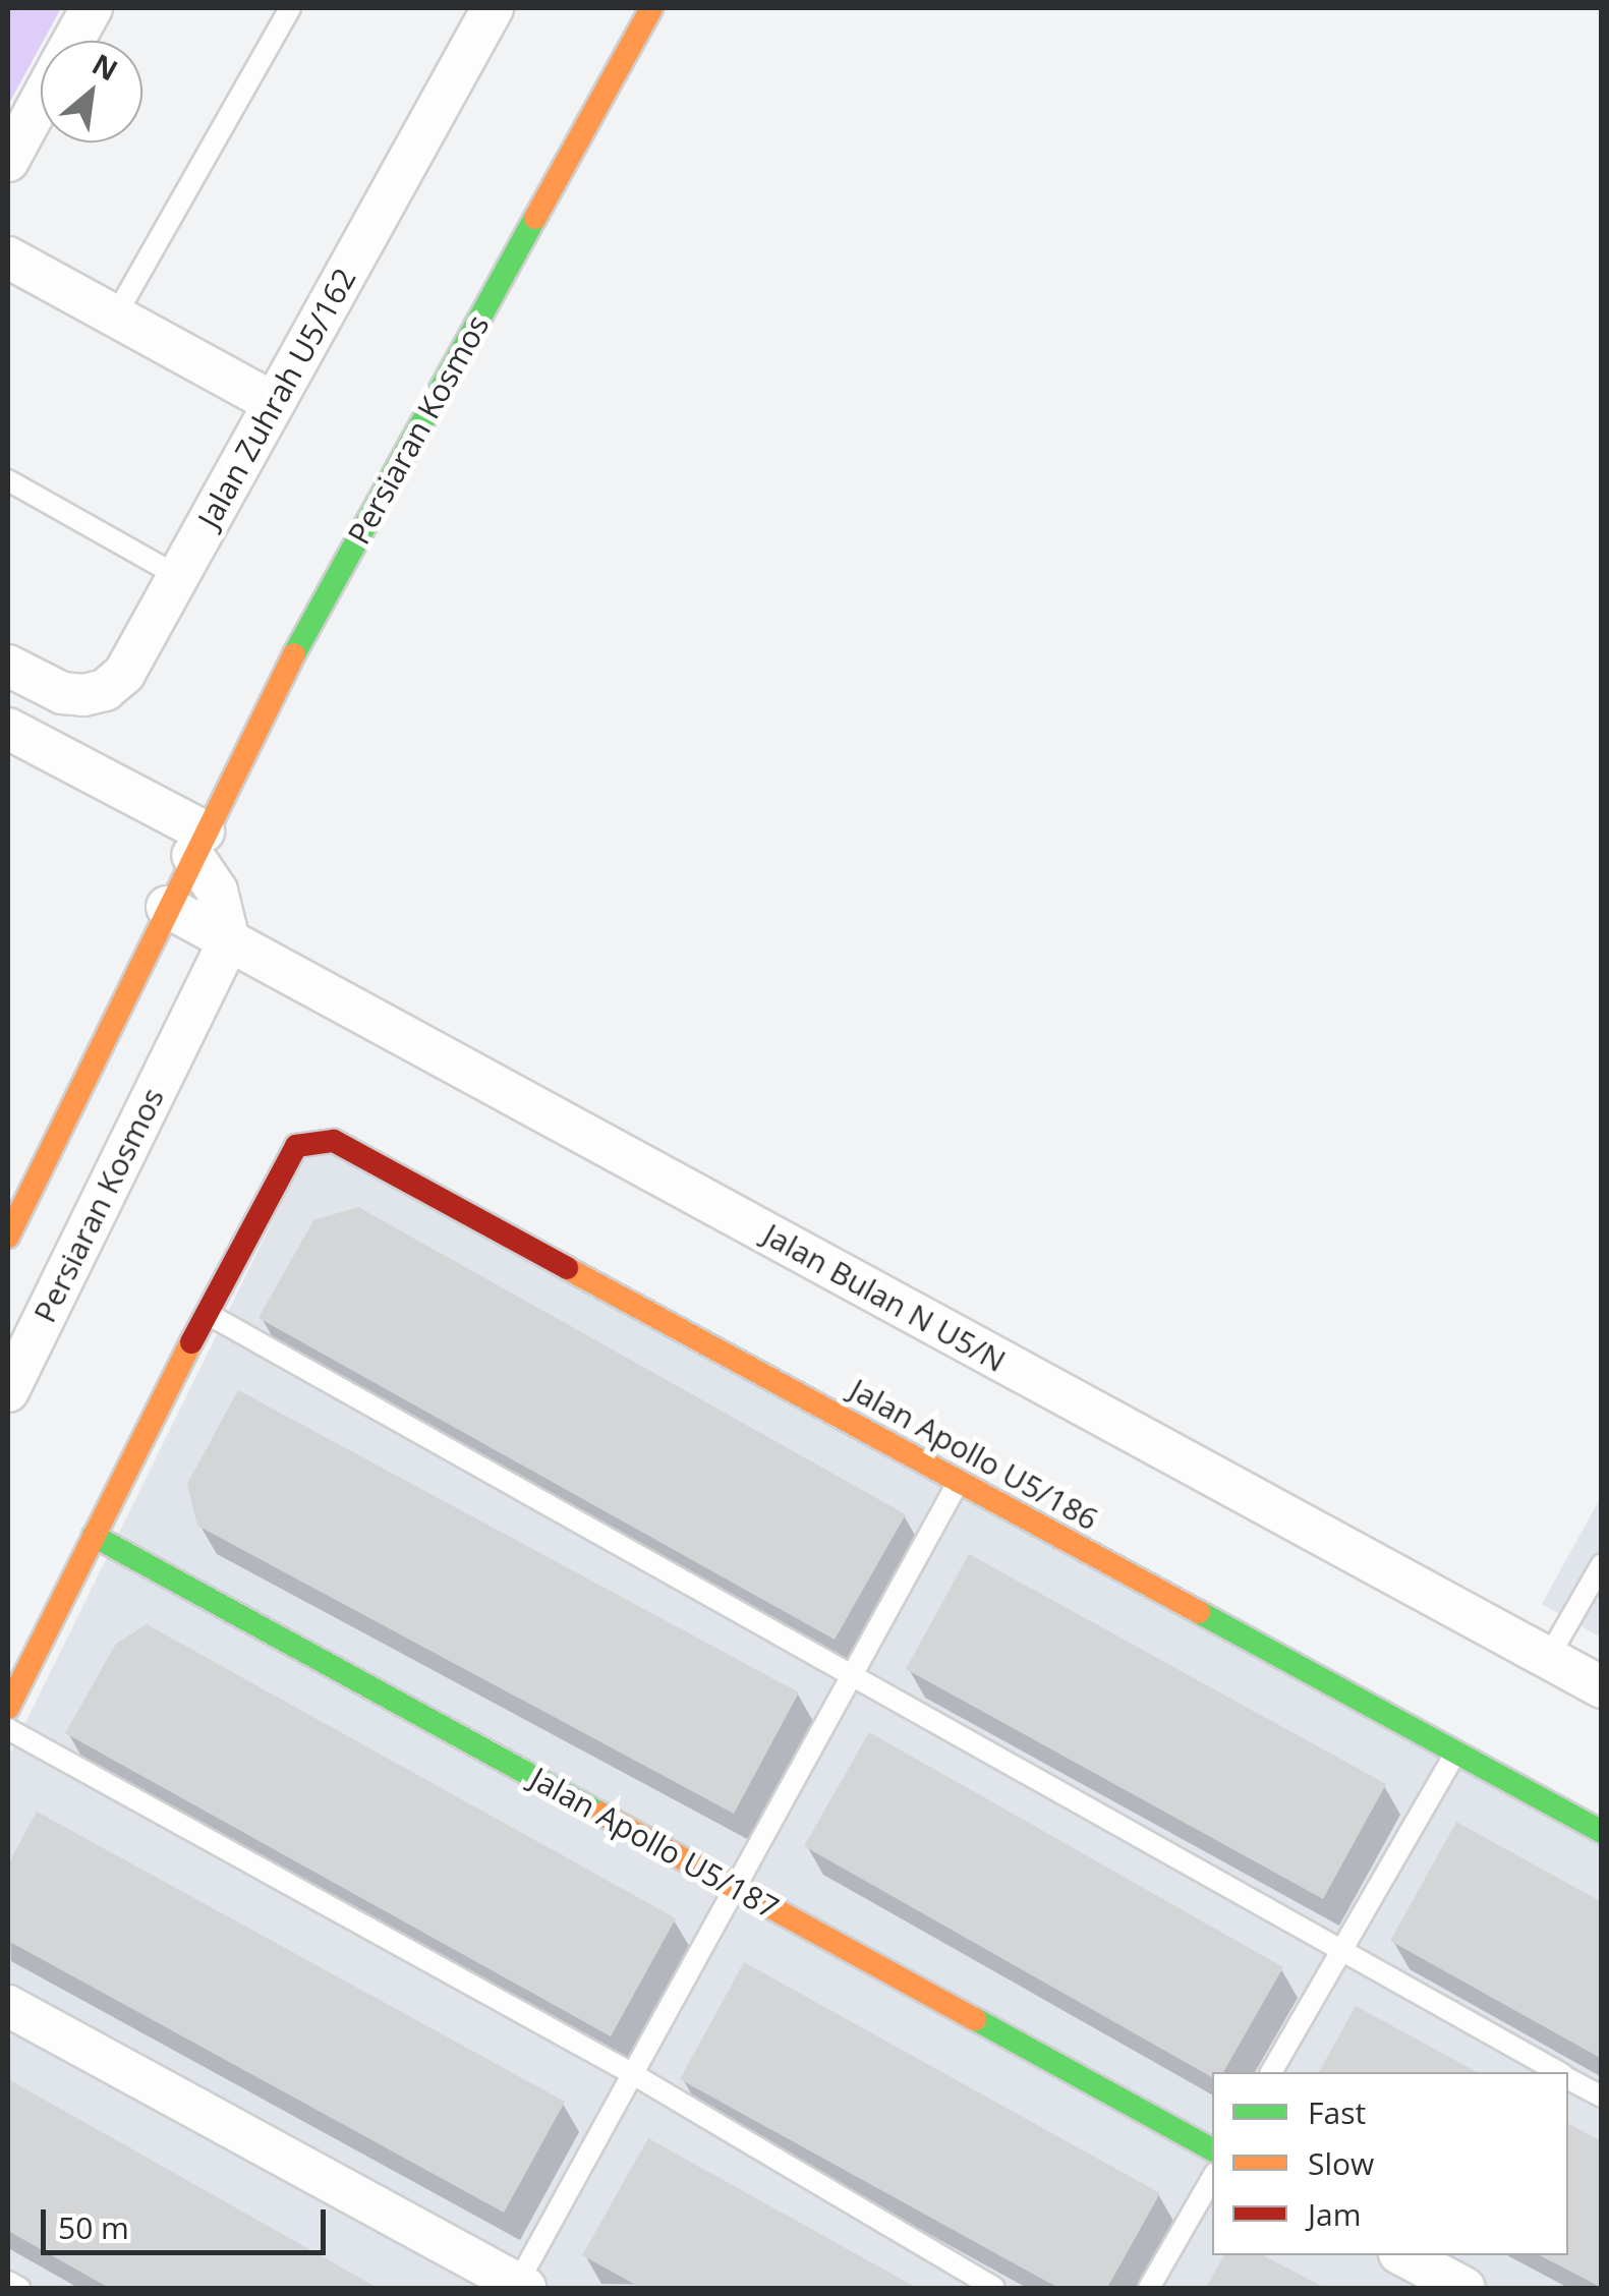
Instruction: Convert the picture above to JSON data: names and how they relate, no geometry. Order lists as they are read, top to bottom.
{
  "streets": {
    "street": [
      "Jalan Zuhrah U5/162",
      "Persiaran Kosmos",
      "Jalan Bulan N U5/N",
      "Jalan Apollo U5/186",
      "Jalan Apollo U5/187"
    ]
  },
  "crossings": [
    ["Persiaran Kosmos", "Jalan Bulan N U5/N"]
  ],
  "legend": ["Fast", "Slow", "Jam"],
  "scale_bar": "50 m",
  "north": "top right"
}
